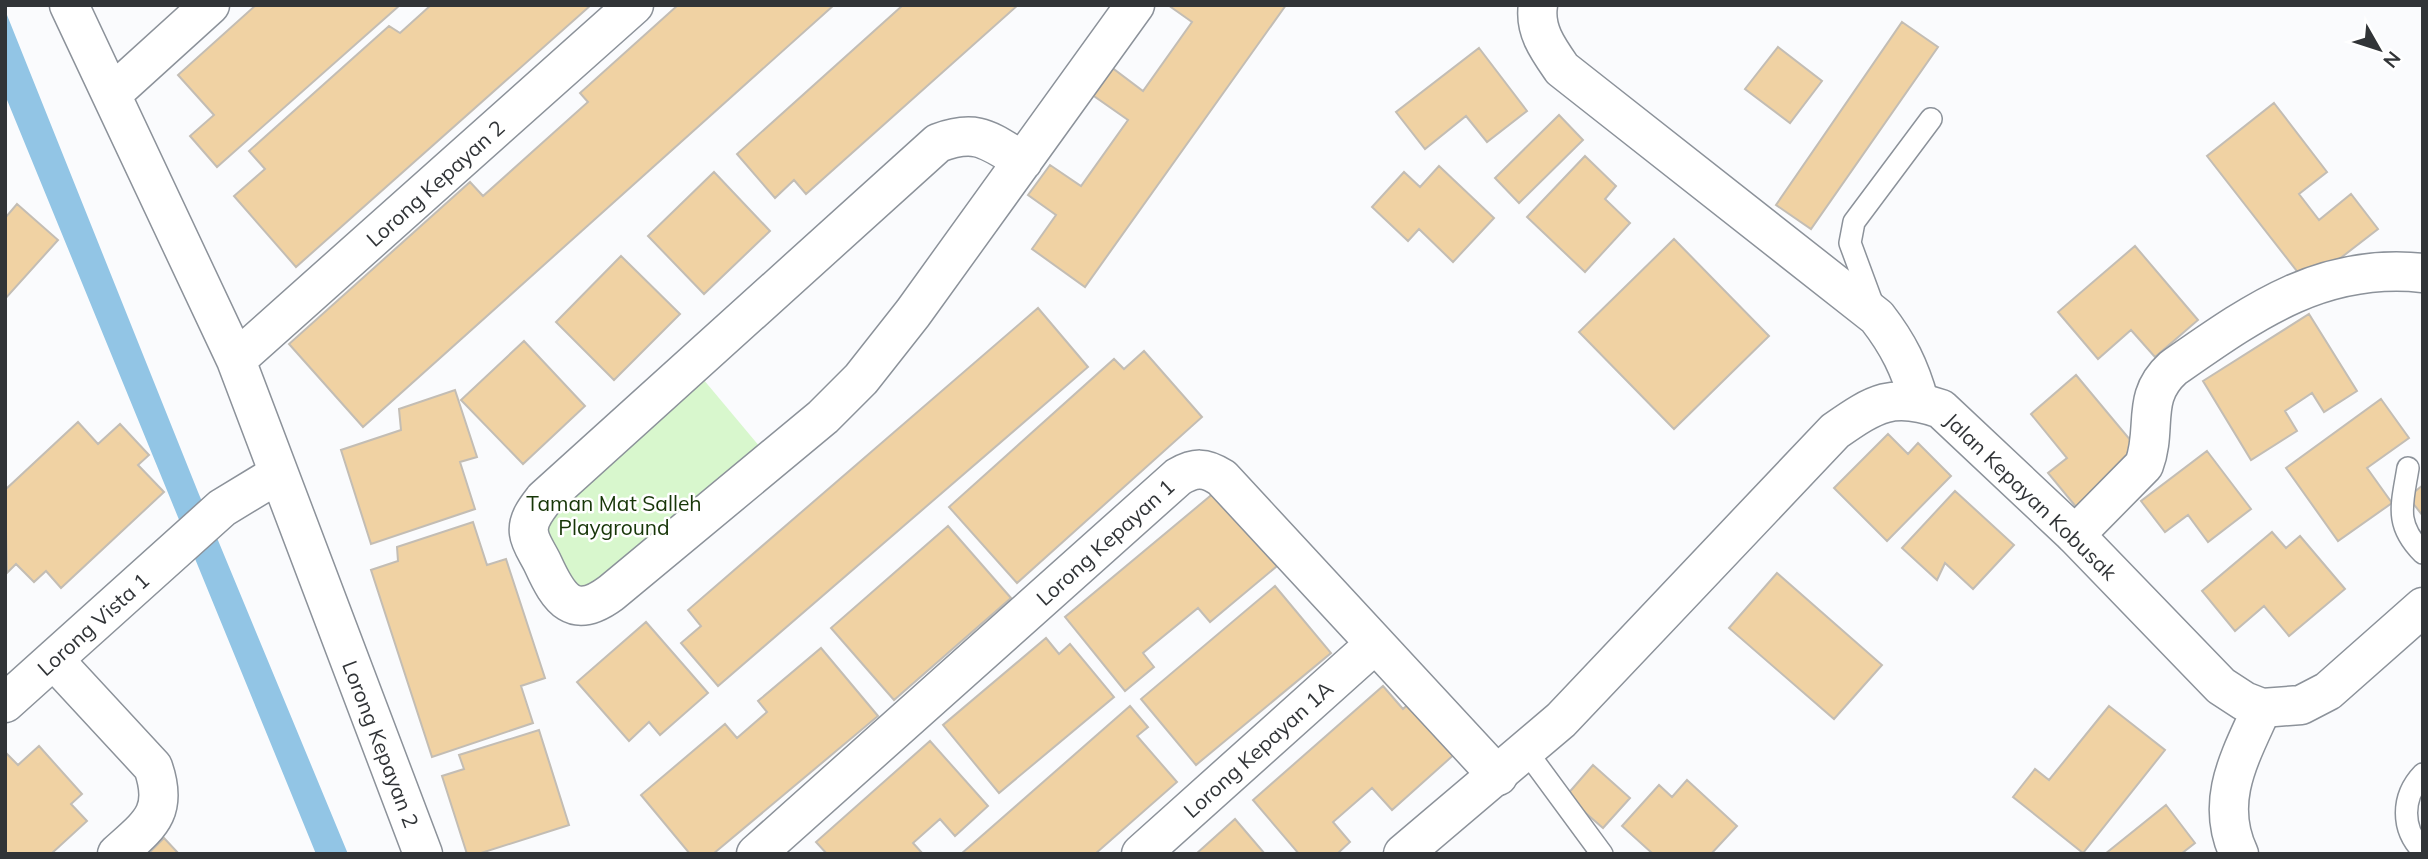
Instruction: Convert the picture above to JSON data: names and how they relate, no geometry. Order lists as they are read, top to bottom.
{
  "streets": {
    "street": [
      "Lorong Kepayan 2",
      "Jalan Kepayan Kobusak",
      "Lorong Kepayan 1",
      "Lorong Vista 1",
      "Lorong Kepayan 1A"
    ]
  },
  "crossings": [
    ["Lorong Kepayan 2", "Lorong Vista 1"],
    ["Jalan Kepayan Kobusak", "Lorong Kepayan 1"],
    ["Lorong Kepayan 1", "Lorong Kepayan 1A"]
  ],
  "parks": ["Taman Mat Salleh Playground"],
  "north": "bottom right"
}
